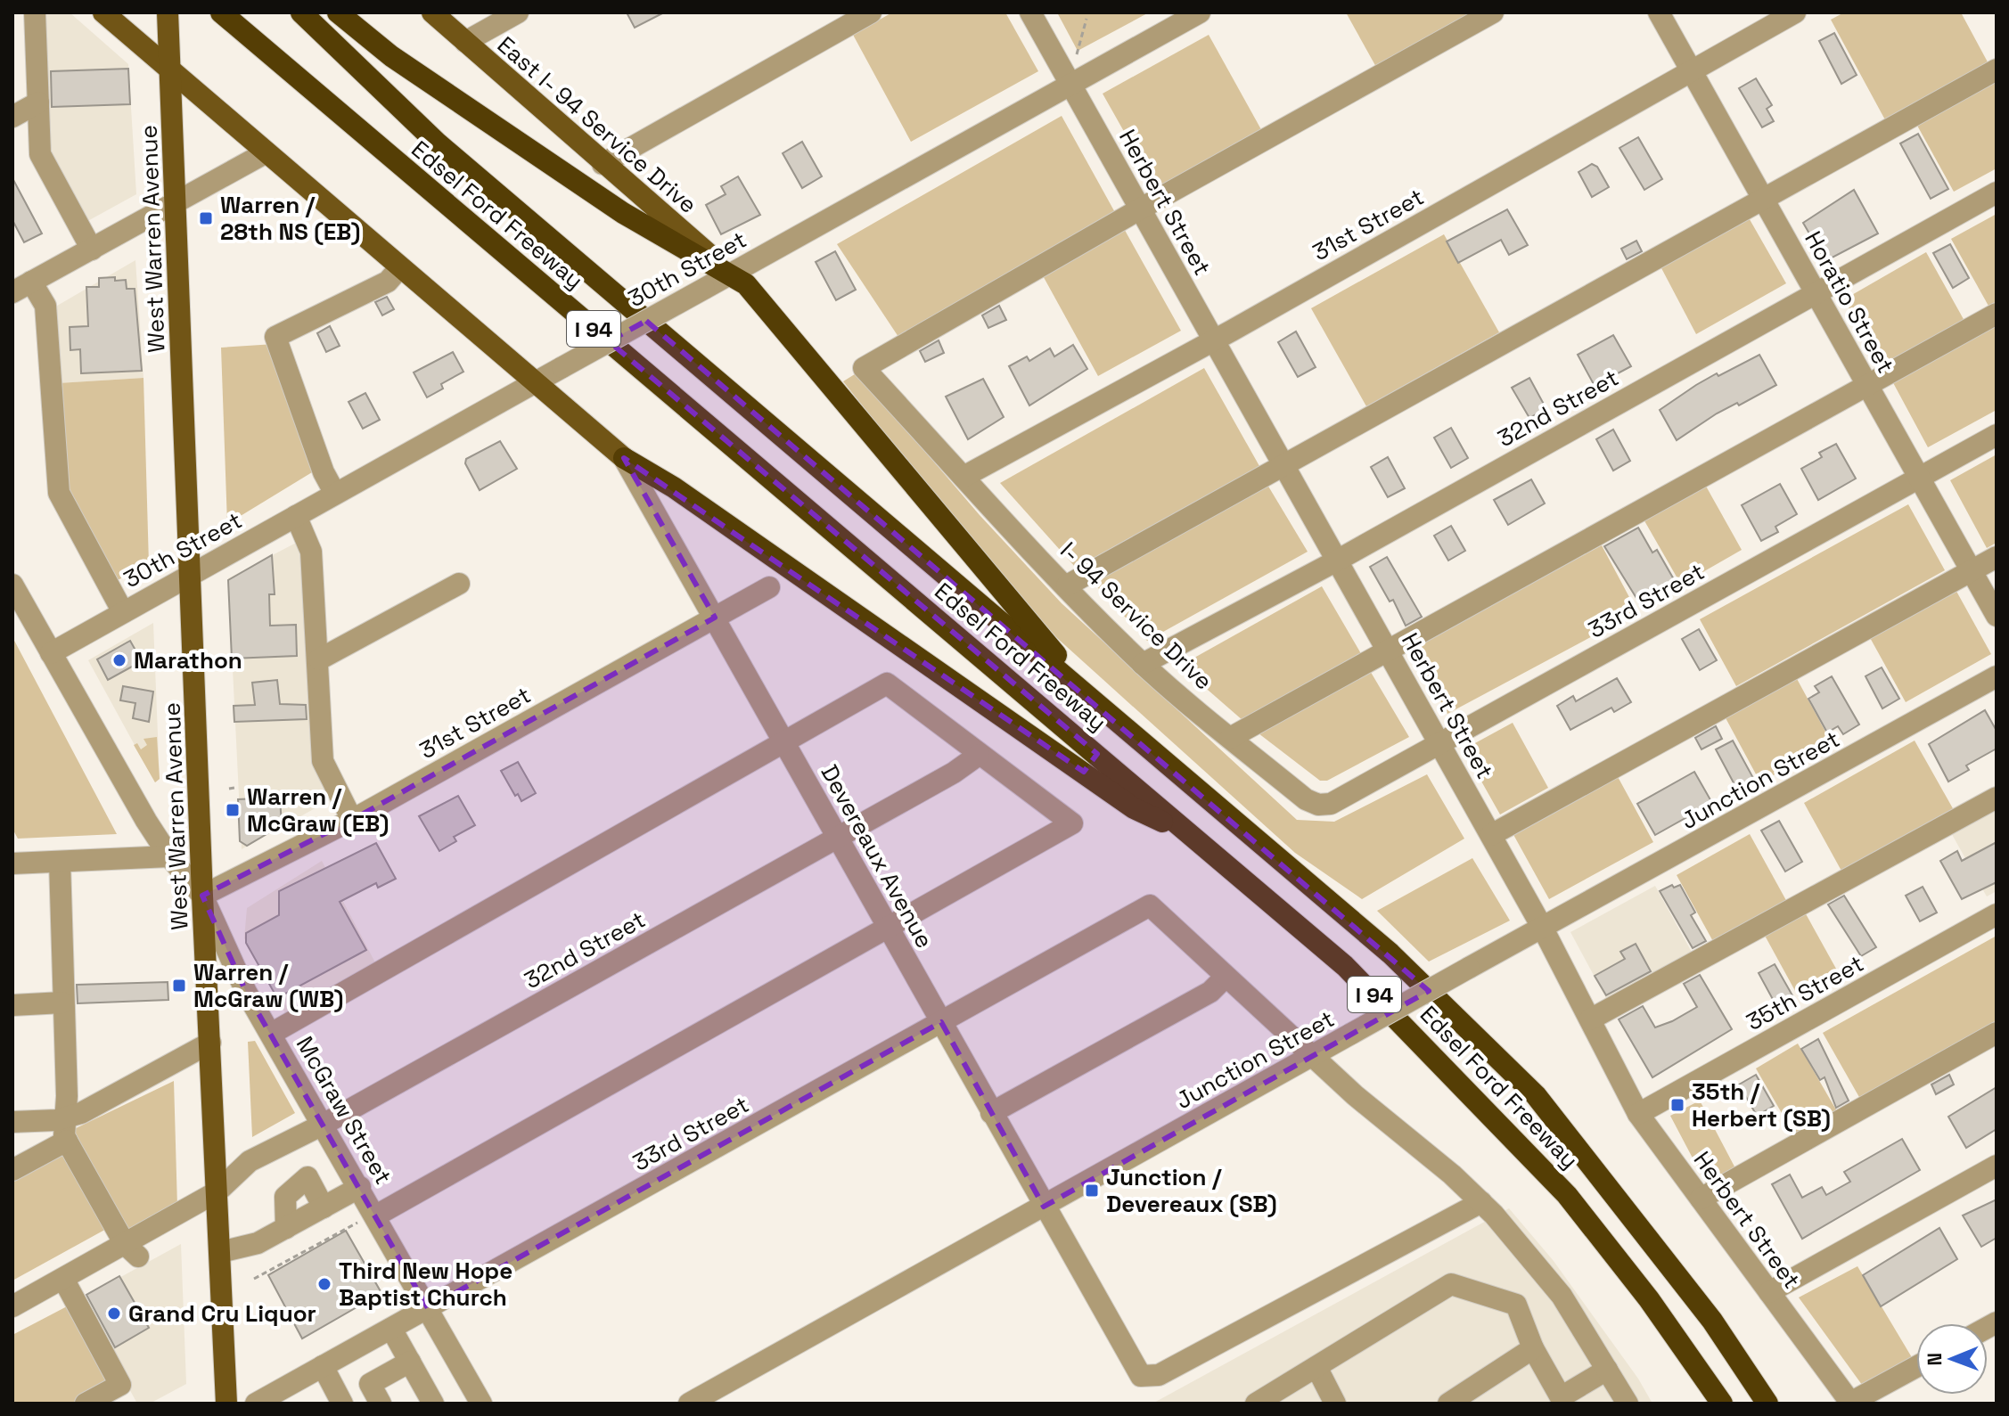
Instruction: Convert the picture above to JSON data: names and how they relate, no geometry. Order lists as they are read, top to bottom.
{
  "streets": {
    "highway": ["Edsel Ford Freeway", "I 94"],
    "main road": ["East I- 94 Service Drive", "West Warren Avenue", "Devereaux Avenue"],
    "street": [
      "Herbert Street",
      "31st Street",
      "30th Street",
      "Horatio Street",
      "32nd Street",
      "33rd Street",
      "I- 94 Service Drive",
      "Junction Street",
      "35th Street",
      "McGraw Street"
    ]
  },
  "crossings": [
    ["East I- 94 Service Drive", "30th Street"],
    ["Herbert Street", "31st Street"],
    ["Herbert Street", "30th Street"],
    ["Herbert Street", "32nd Street"],
    ["Herbert Street", "33rd Street"],
    ["Herbert Street", "I- 94 Service Drive"],
    ["Herbert Street", "Junction Street"],
    ["Herbert Street", "35th Street"],
    ["31st Street", "West Warren Avenue"],
    ["31st Street", "Horatio Street"],
    ["31st Street", "I- 94 Service Drive"],
    ["31st Street", "Devereaux Avenue"],
    ["31st Street", "McGraw Street"],
    ["West Warren Avenue", "30th Street"],
    ["West Warren Avenue", "32nd Street"],
    ["West Warren Avenue", "Devereaux Avenue"],
    ["West Warren Avenue", "McGraw Street"],
    ["30th Street", "Devereaux Avenue"],
    ["30th Street", "McGraw Street"],
    ["Horatio Street", "32nd Street"],
    ["Horatio Street", "33rd Street"],
    ["32nd Street", "I- 94 Service Drive"],
    ["32nd Street", "Devereaux Avenue"],
    ["32nd Street", "McGraw Street"],
    ["33rd Street", "I- 94 Service Drive"],
    ["33rd Street", "Devereaux Avenue"],
    ["33rd Street", "McGraw Street"],
    ["Junction Street", "Devereaux Avenue"]
  ],
  "places": {
    "transit": [
      "Warren / 28th NS (EB)",
      "Warren / McGraw (EB)",
      "Warren / McGraw (WB)",
      "35th / Herbert (SB)",
      "Junction / Devereaux (SB)"
    ],
    "other": ["Marathon", "Third New Hope Baptist Church", "Grand Cru Liquor"]
  },
  "north": "left"
}
